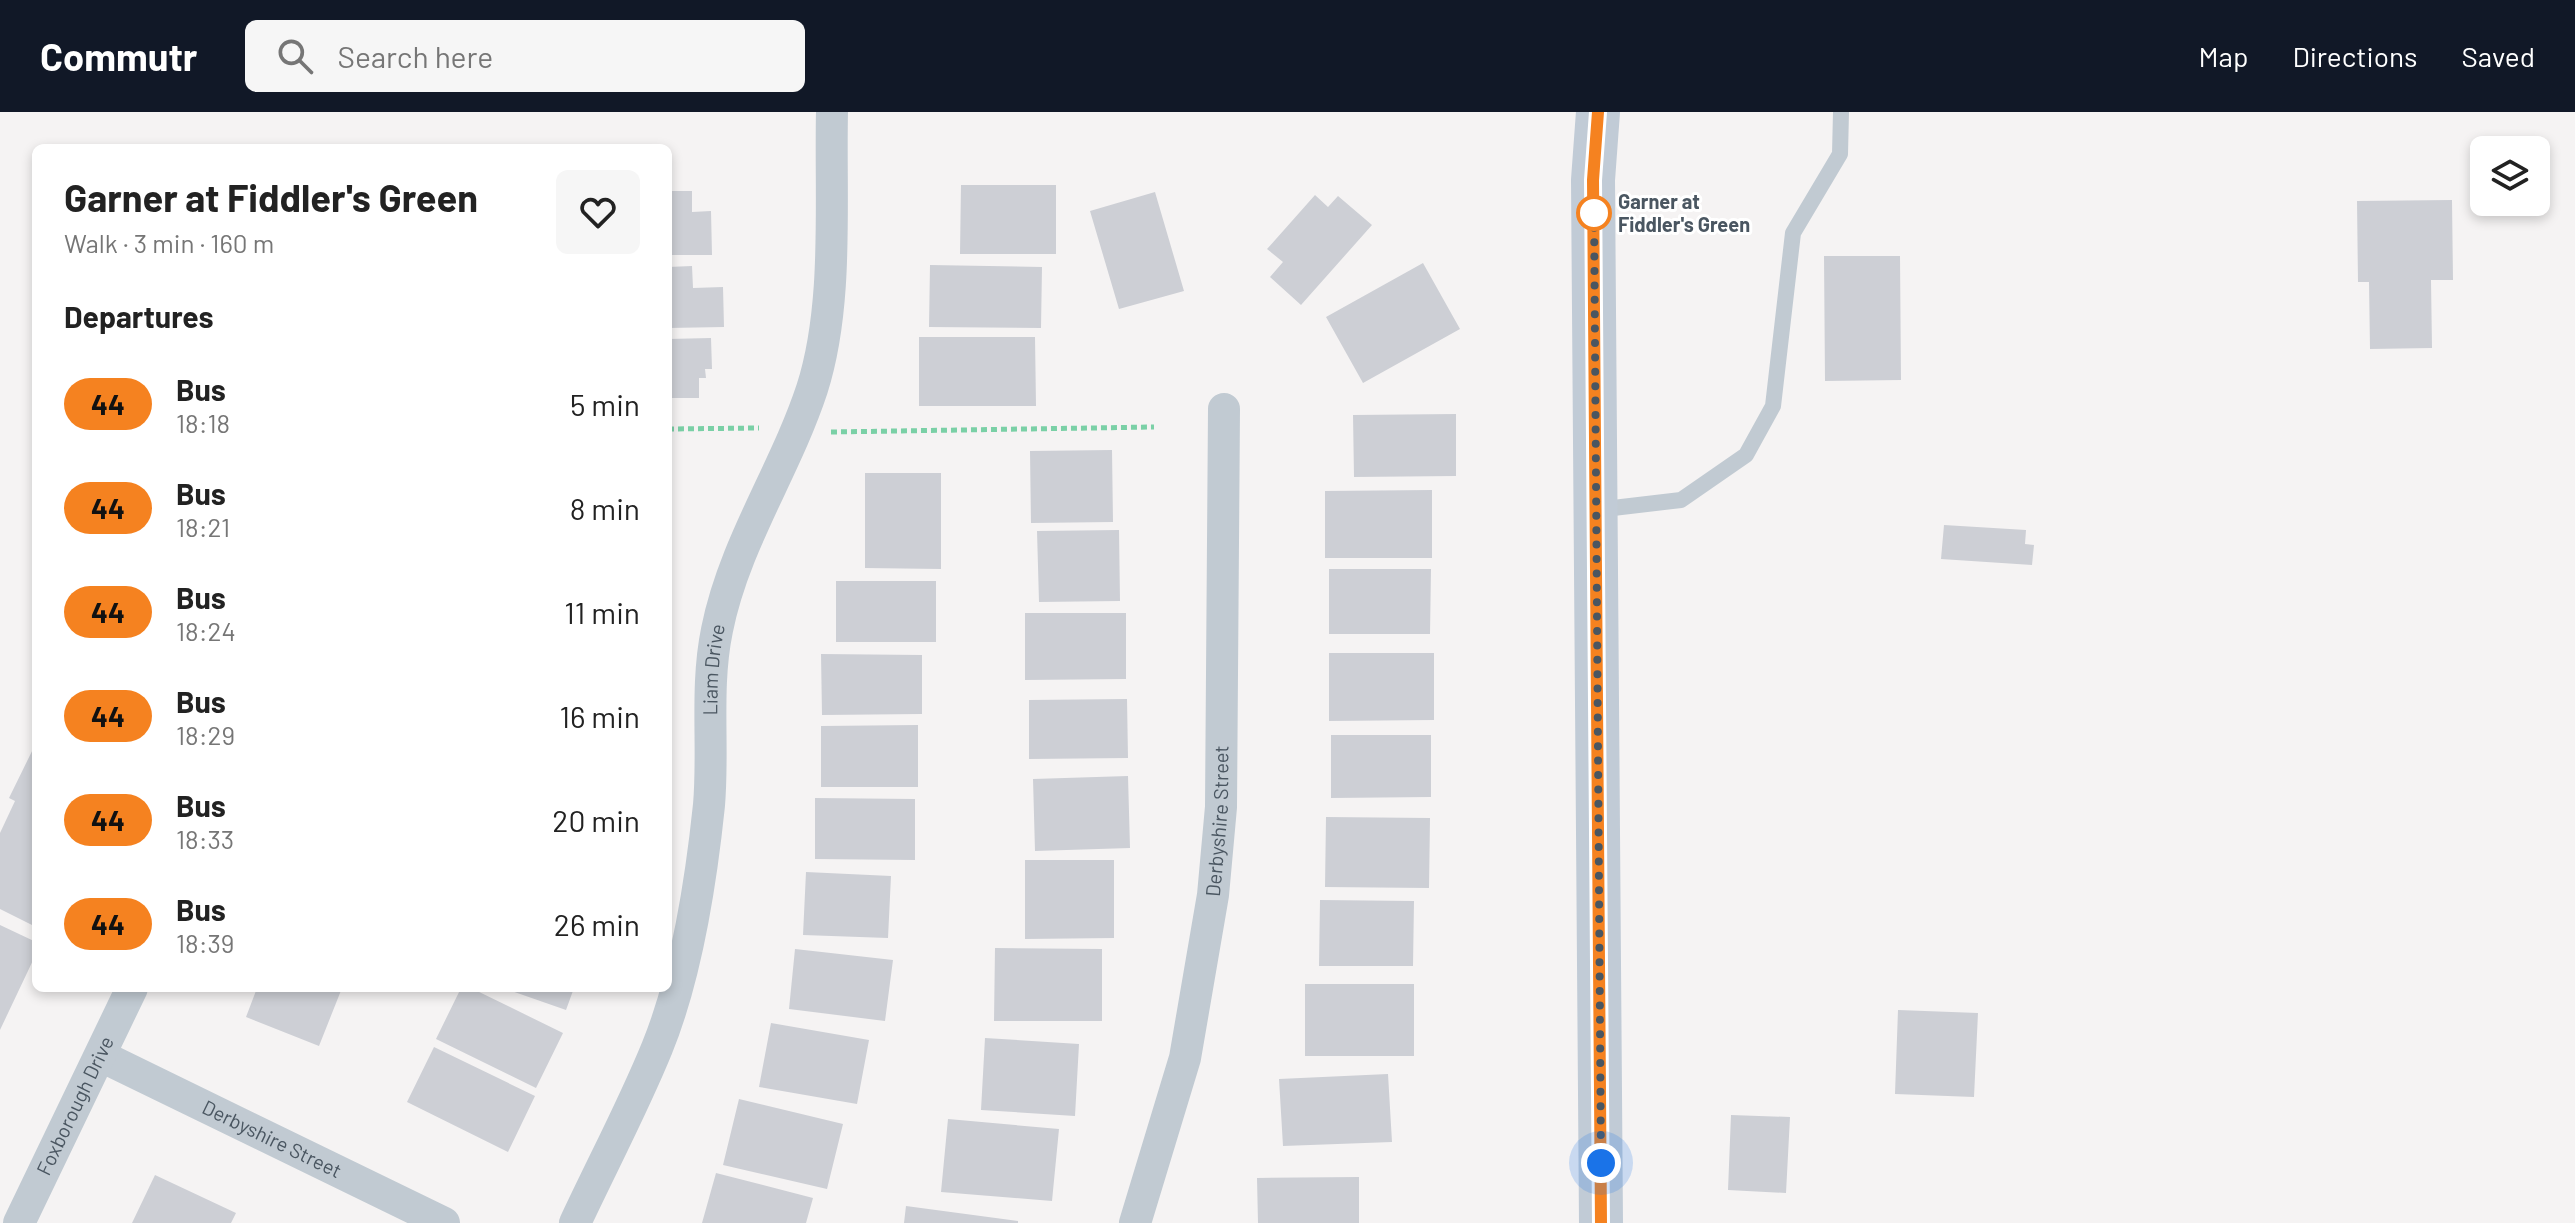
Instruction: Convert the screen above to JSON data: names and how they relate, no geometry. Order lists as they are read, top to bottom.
{
  "streets": {
    "street": ["Liam Drive", "Derbyshire Street", "Foxborough Drive"]
  },
  "crossings": [
    ["Derbyshire Street", "Foxborough Drive"]
  ],
  "places": ["Garner at Fiddler's Green"],
  "lines": ["bus line 44"],
  "page": {
    "header": "Commutr",
    "search": "Search here",
    "nav": ["Map", "Directions", "Saved"],
    "heading": [
      ["Garner at Fiddler's Green", "Walk · 3 min · 160 m"],
      "Departures"
    ],
    "list": [
      {
        "mark": "44",
        "name": "Bus",
        "note": "18:18",
        "value": "5 min"
      },
      {
        "mark": "44",
        "name": "Bus",
        "note": "18:21",
        "value": "8 min"
      },
      {
        "mark": "44",
        "name": "Bus",
        "note": "18:24",
        "value": "11 min"
      },
      {
        "mark": "44",
        "name": "Bus",
        "note": "18:29",
        "value": "16 min"
      },
      {
        "mark": "44",
        "name": "Bus",
        "note": "18:33",
        "value": "20 min"
      },
      {
        "mark": "44",
        "name": "Bus",
        "note": "18:39",
        "value": "26 min"
      }
    ]
  }
}
